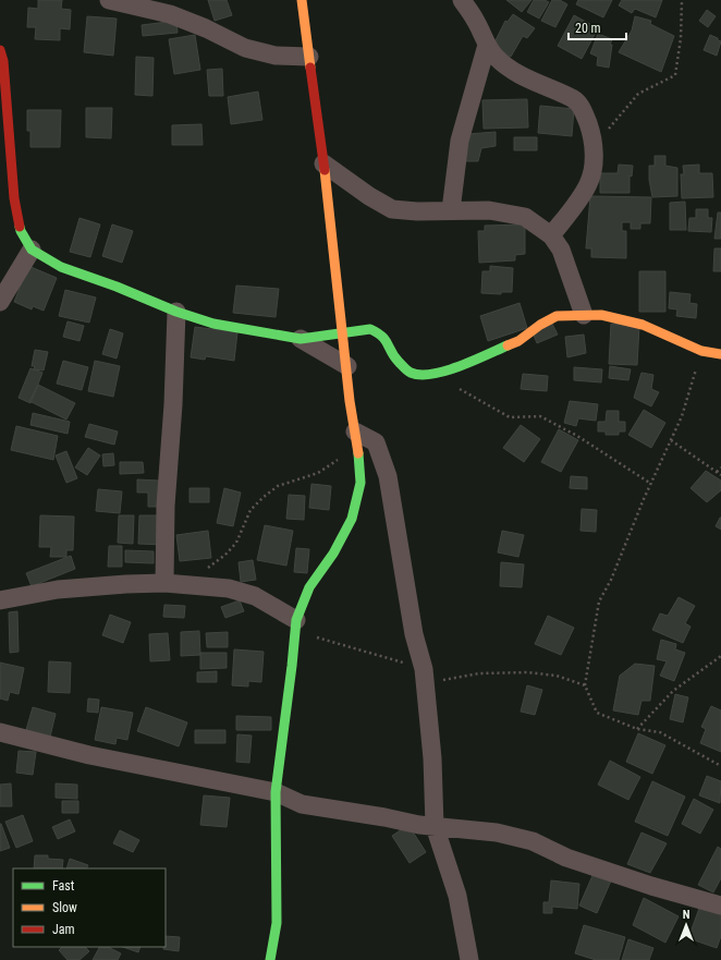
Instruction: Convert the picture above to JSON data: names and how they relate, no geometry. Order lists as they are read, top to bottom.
{
  "legend": ["Fast", "Slow", "Jam"],
  "scale_bar": "20 m",
  "north": "top"
}
